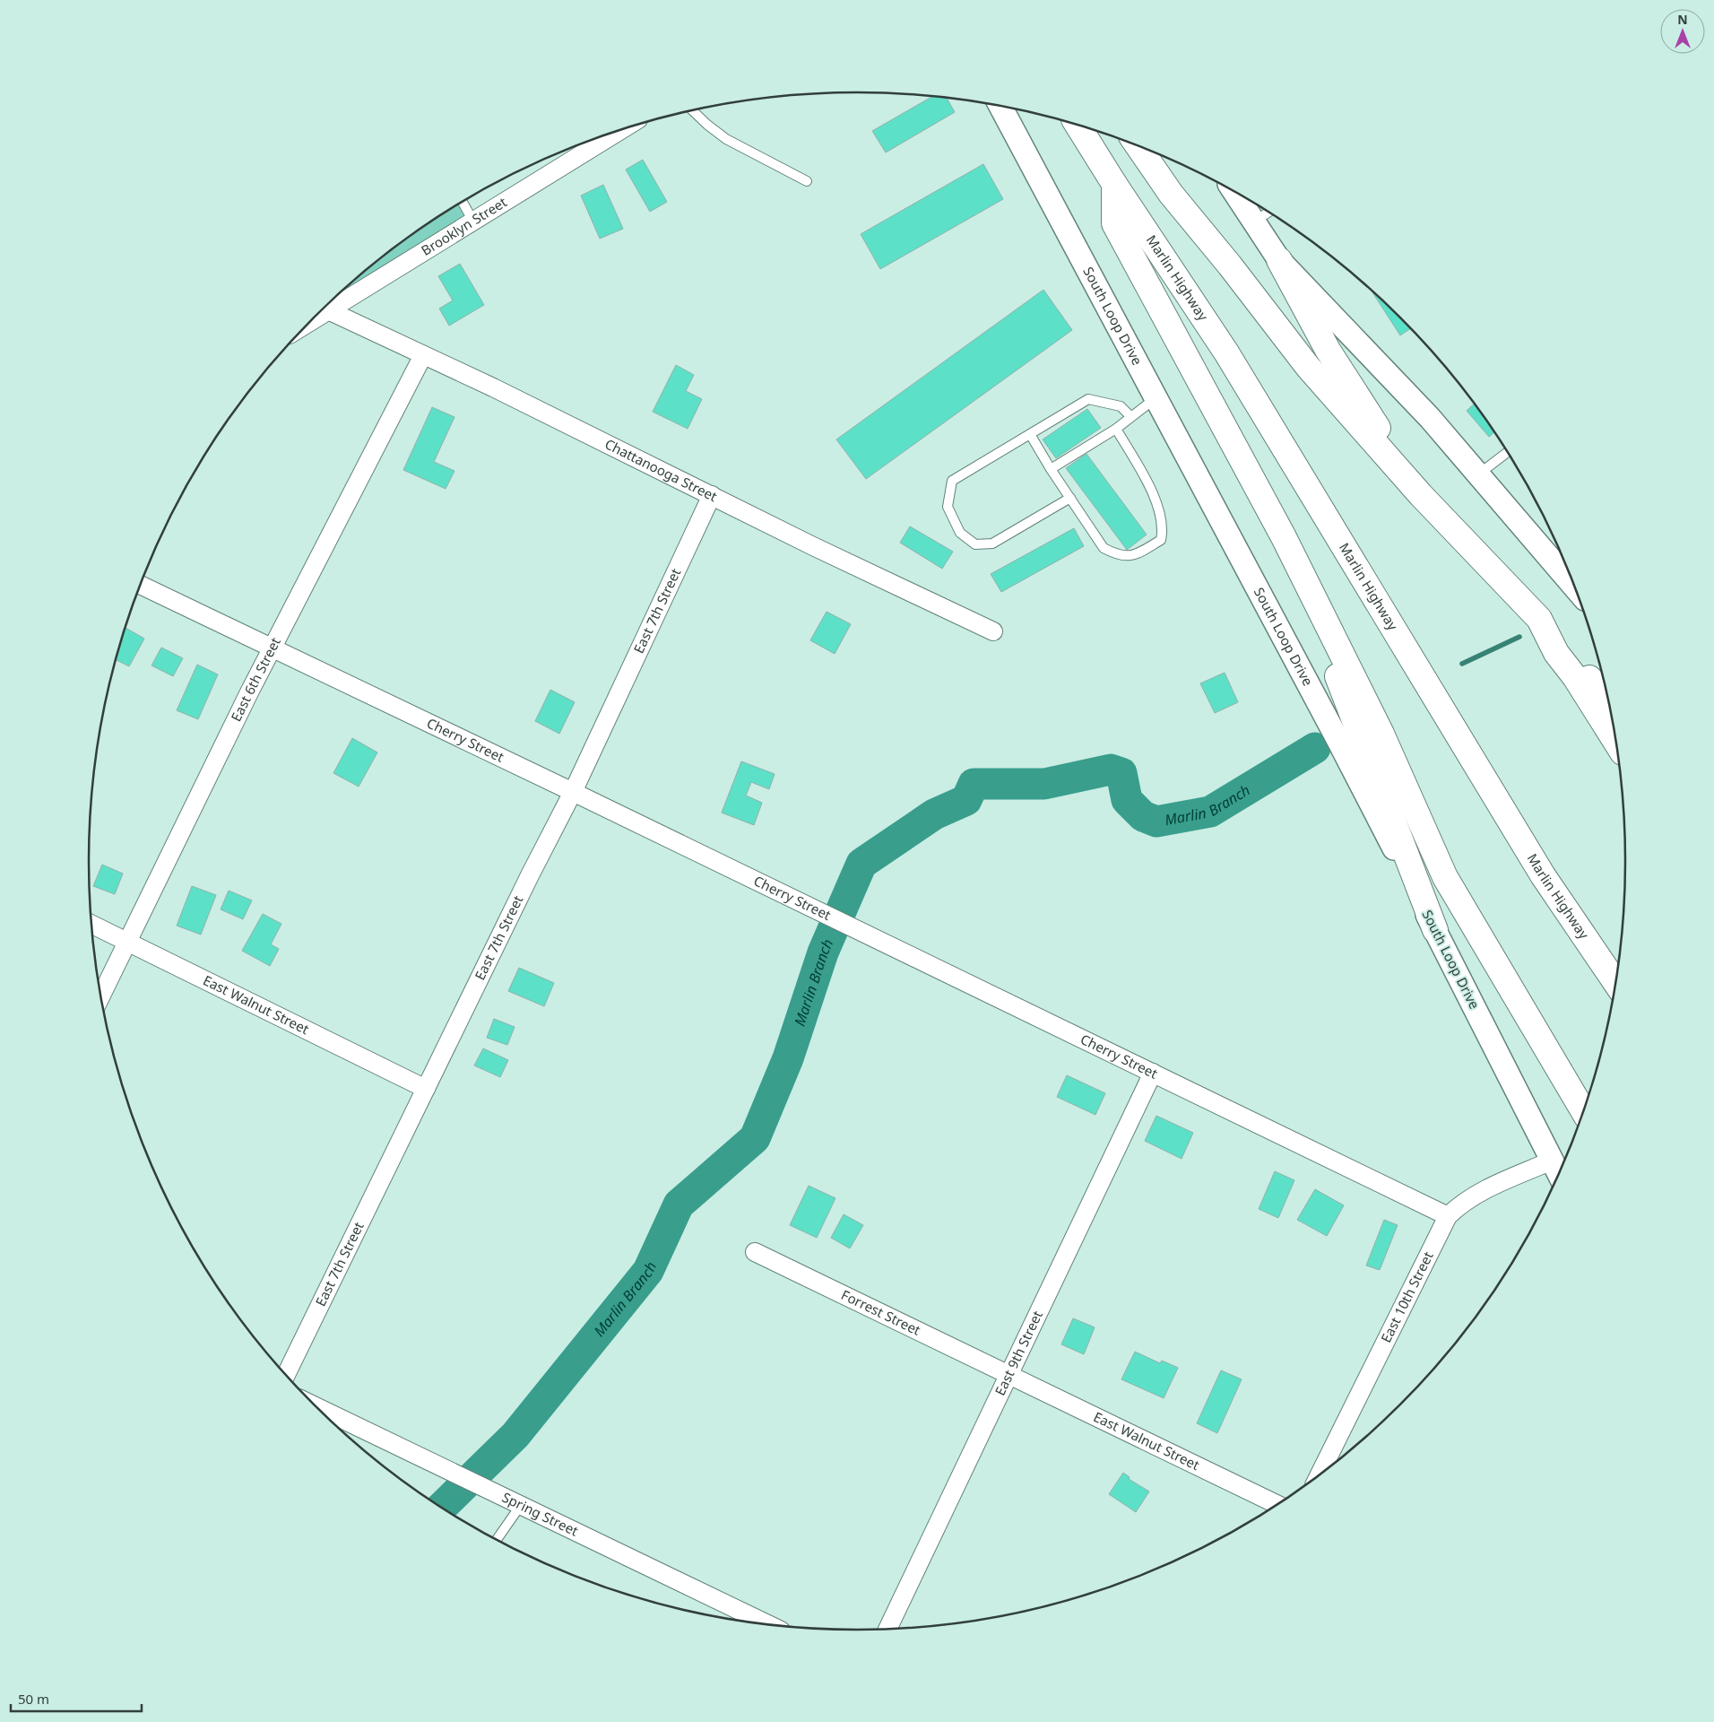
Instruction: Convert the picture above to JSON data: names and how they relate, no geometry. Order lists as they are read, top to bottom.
{
  "streets": {
    "highway": ["Marlin Highway"],
    "street": [
      "Brooklyn Street",
      "South Loop Drive",
      "Chattanooga Street",
      "East 7th Street",
      "East 6th Street",
      "Cherry Street",
      "East Walnut Street",
      "East 10th Street",
      "Forrest Street",
      "East 9th Street",
      "Spring Street"
    ]
  },
  "crossings": [
    ["Brooklyn Street", "Chattanooga Street"],
    ["South Loop Drive", "East 10th Street"],
    ["Chattanooga Street", "East 7th Street"],
    ["Chattanooga Street", "East 6th Street"],
    ["East 7th Street", "Cherry Street"],
    ["East 7th Street", "East Walnut Street"],
    ["East 6th Street", "Cherry Street"],
    ["East 6th Street", "East Walnut Street"],
    ["Cherry Street", "East 10th Street"],
    ["Cherry Street", "East 9th Street"],
    ["East Walnut Street", "Forrest Street"],
    ["East Walnut Street", "East 9th Street"],
    ["Forrest Street", "East 9th Street"]
  ],
  "water": ["Marlin Branch"],
  "scale_bar": "50 m",
  "north": "top"
}
